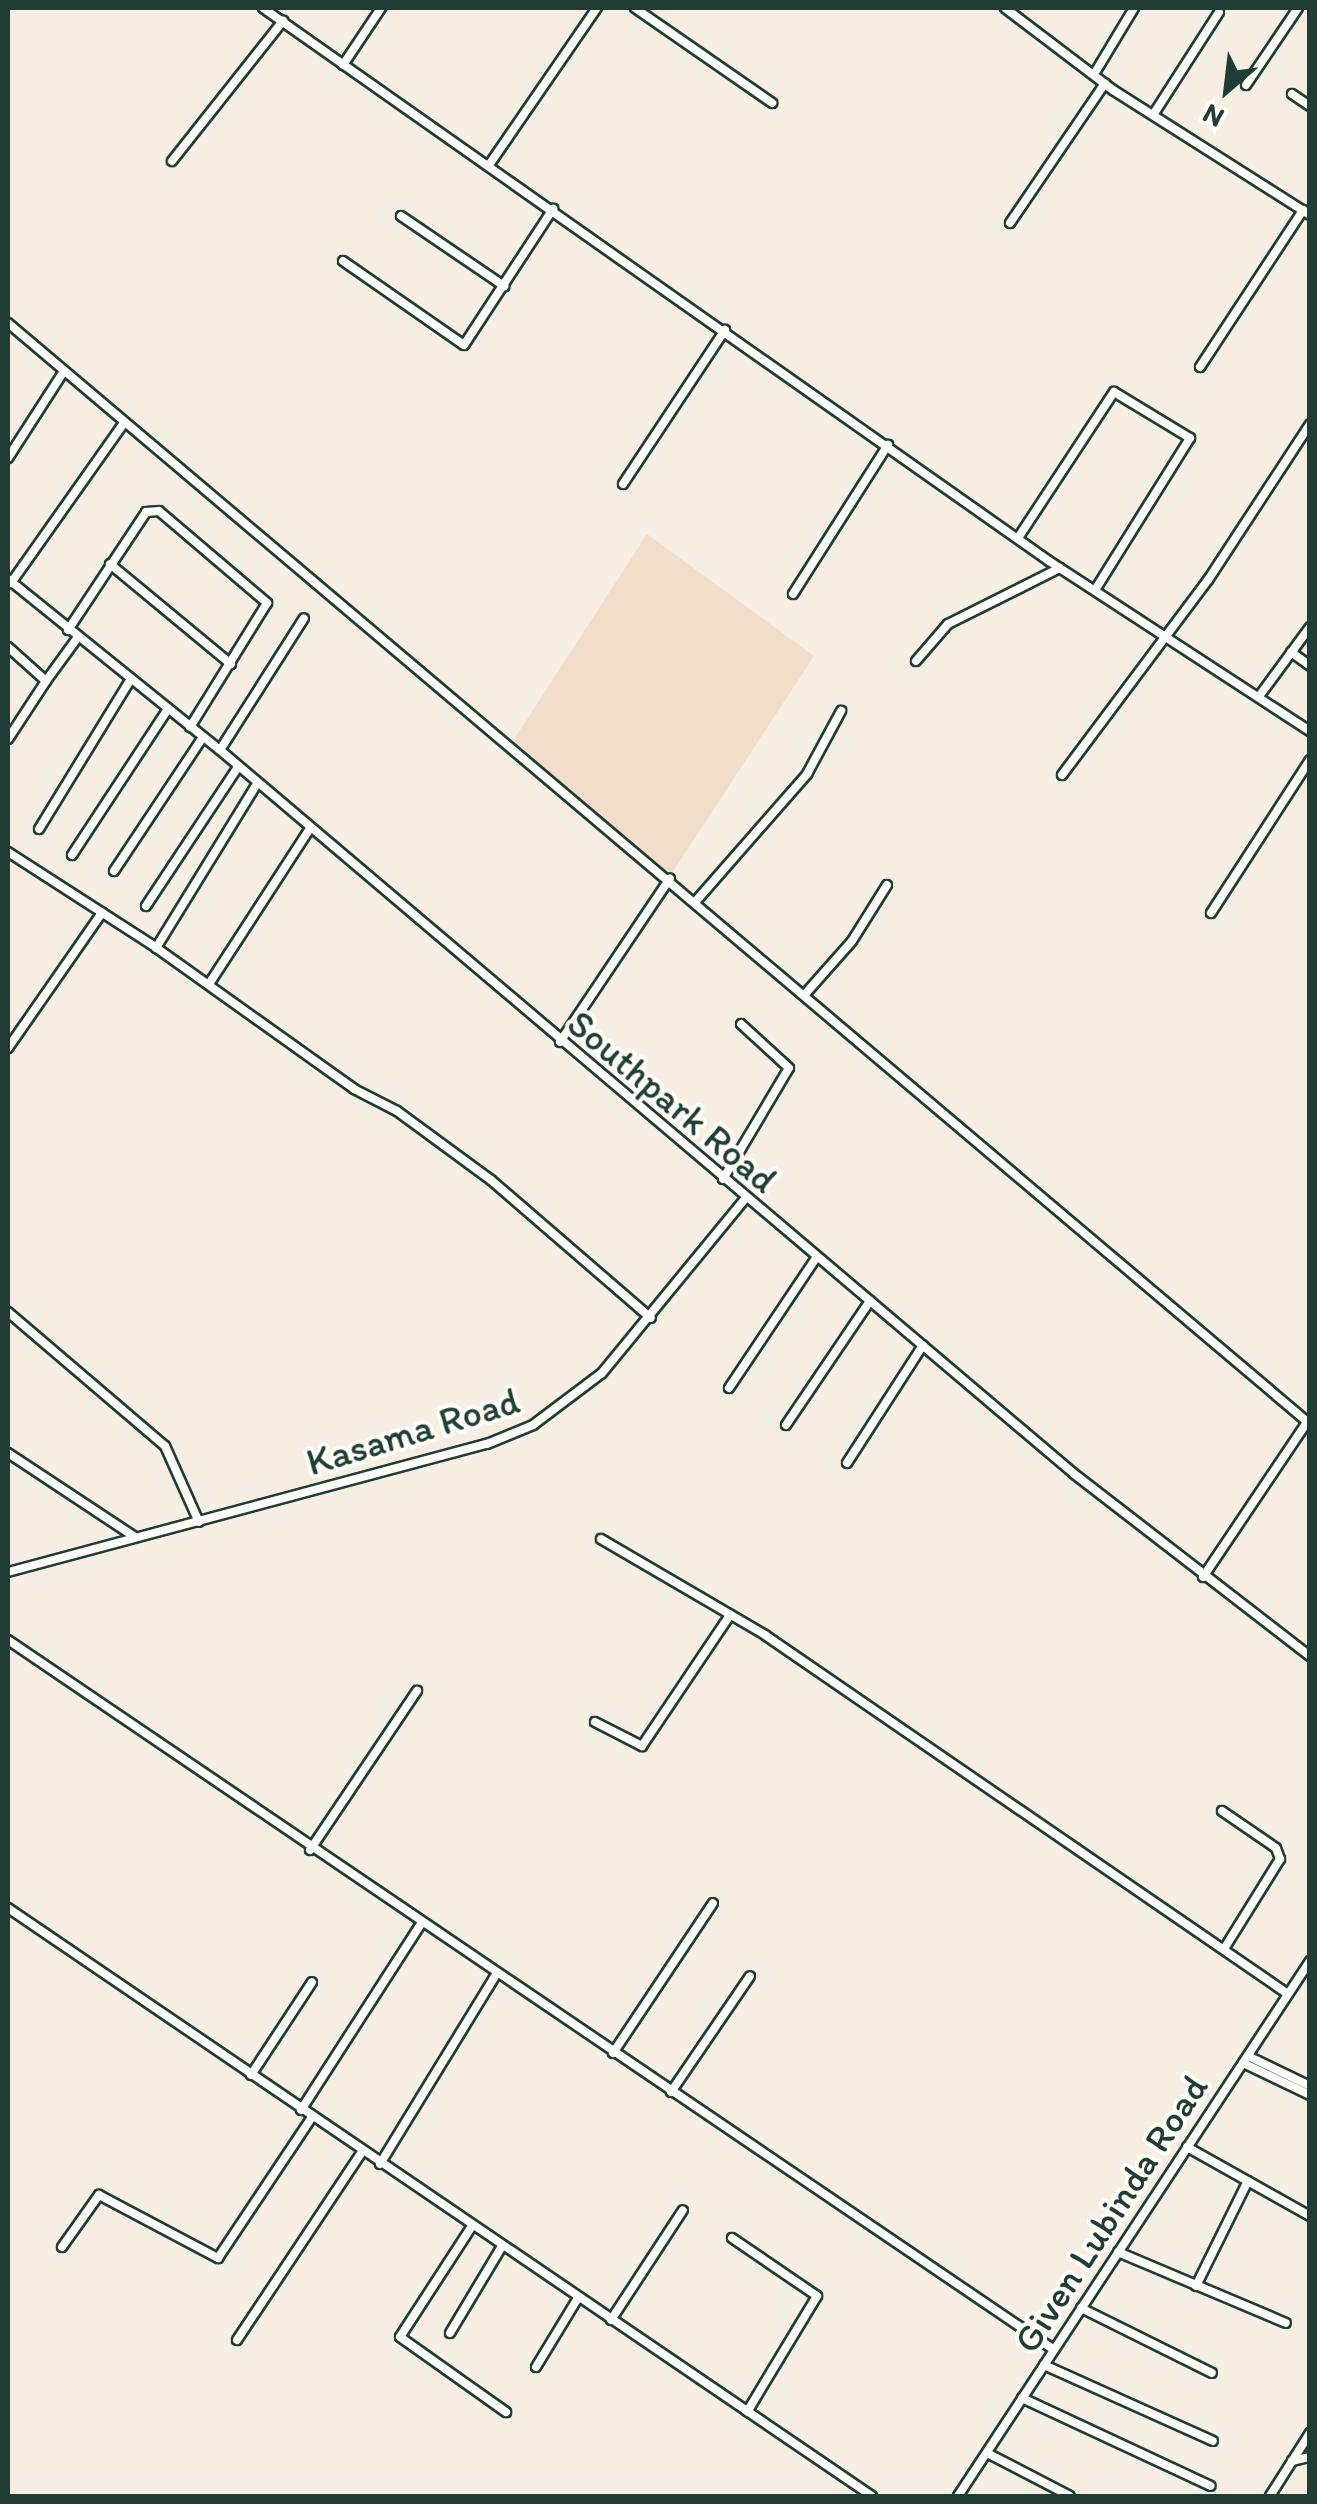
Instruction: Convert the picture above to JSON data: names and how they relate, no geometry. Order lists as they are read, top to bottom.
{
  "streets": {
    "street": ["Southpark Road", "Kasama Road", "Given Lubinda Road"]
  },
  "crossings": [
    ["Southpark Road", "Kasama Road"]
  ],
  "north": "bottom left"
}
